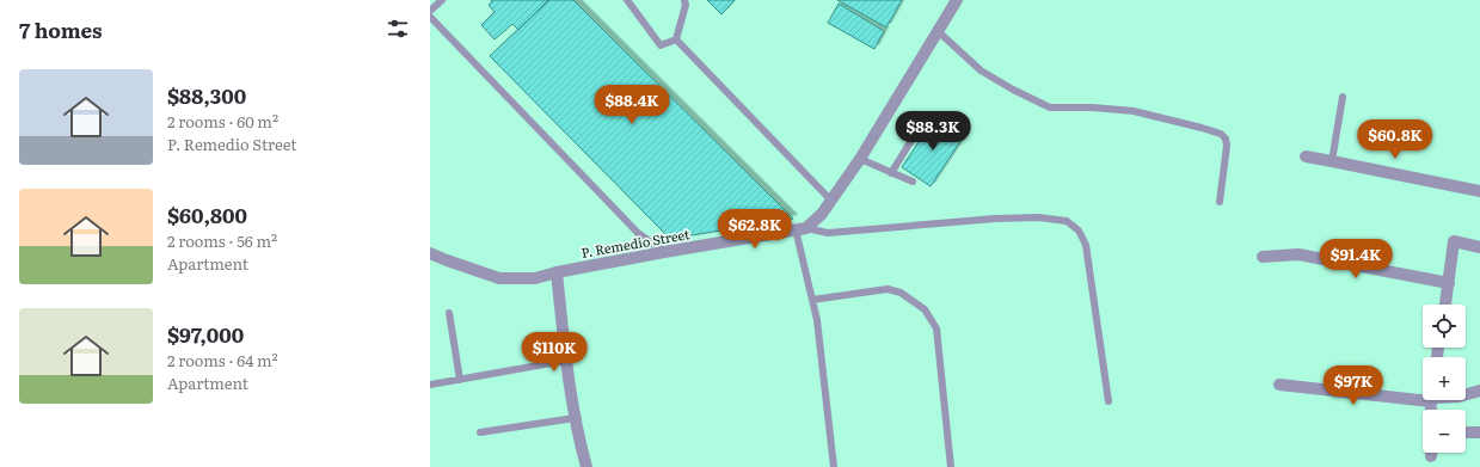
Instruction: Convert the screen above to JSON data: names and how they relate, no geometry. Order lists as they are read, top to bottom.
{
  "streets": {
    "street": ["P. Remedio Street"]
  },
  "page": {
    "heading": "7 homes",
    "list": [
      {
        "name": "$88,300",
        "note": "2 rooms · 60 m² · P. Remedio Street"
      },
      {
        "name": "$60,800",
        "note": "2 rooms · 56 m² · Apartment"
      },
      {
        "name": "$97,000",
        "note": "2 rooms · 64 m² · Apartment"
      }
    ],
    "price": [
      "$88.4K",
      "$88.3K",
      "$60.8K",
      "$62.8K",
      "$91.4K",
      "$110K",
      "$97K"
    ],
    "map_buttons": ["+", "−"]
  }
}
